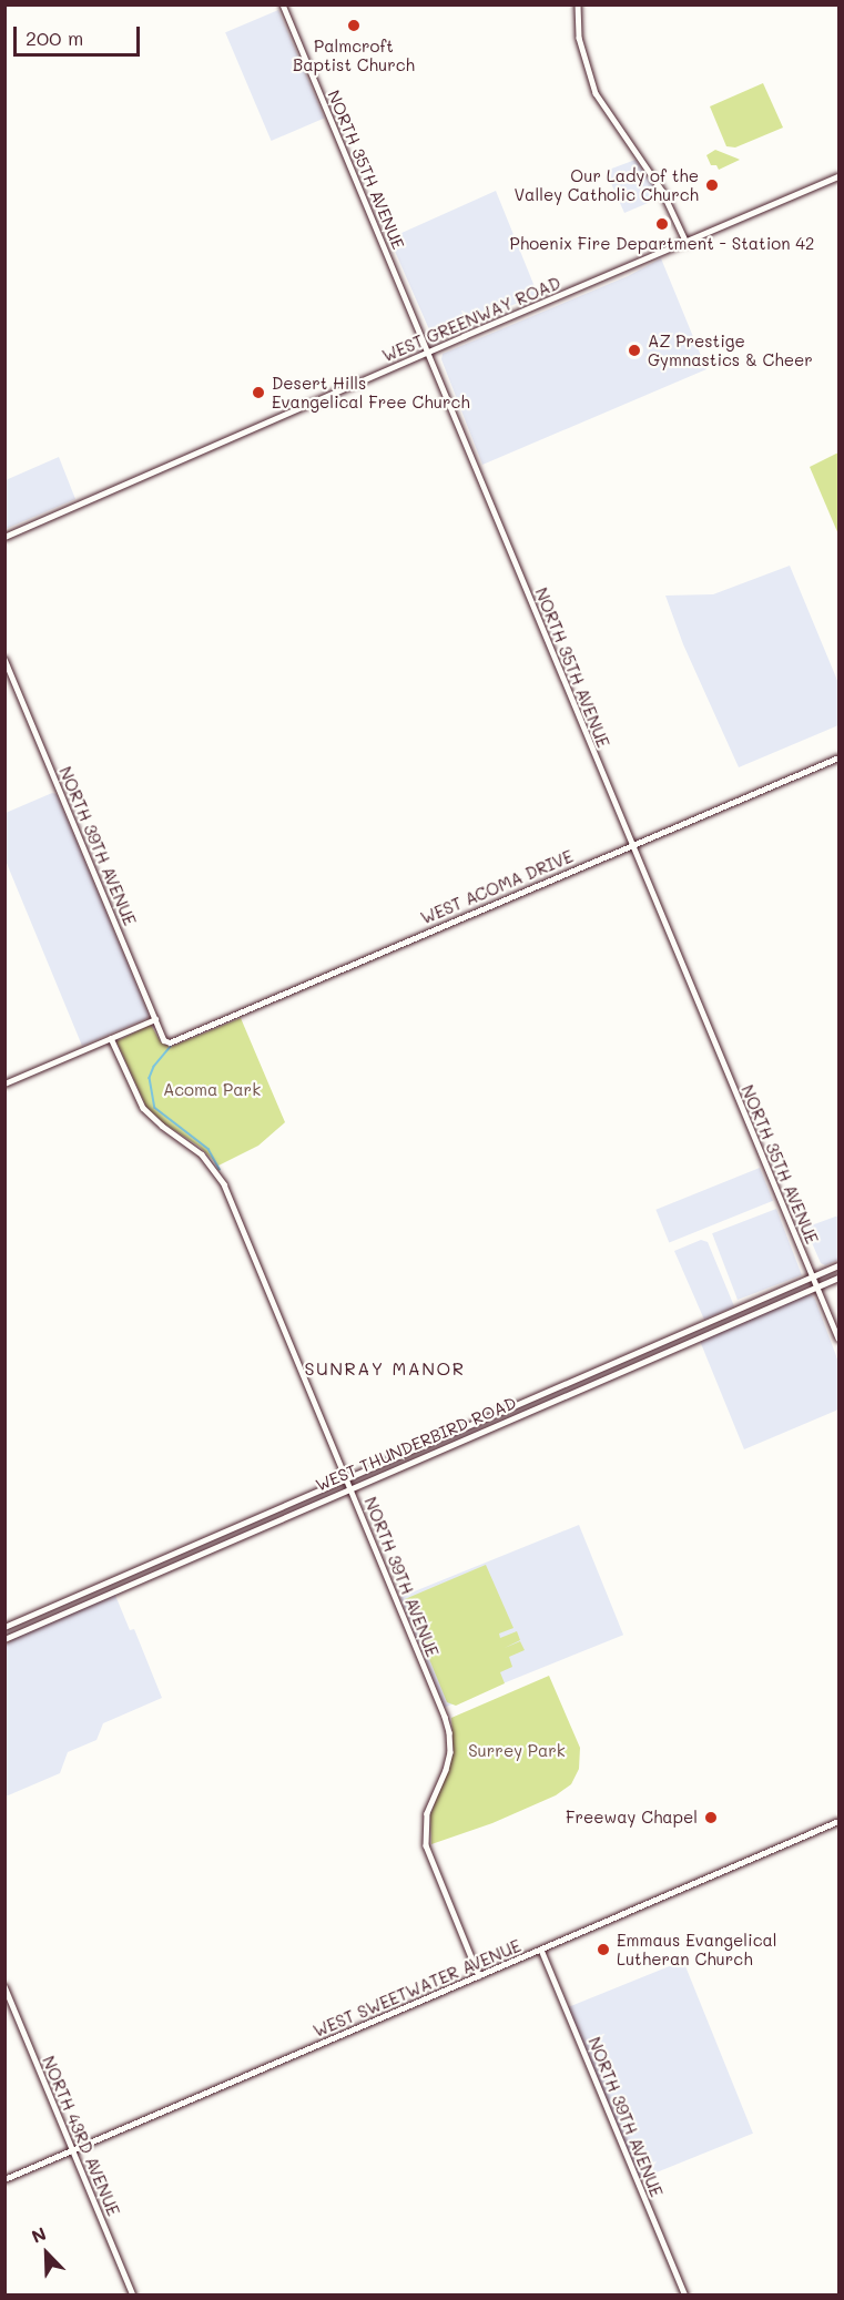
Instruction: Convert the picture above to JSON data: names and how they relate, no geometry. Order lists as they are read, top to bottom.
{
  "streets": {
    "main road": [
      "NORTH 35TH AVENUE",
      "WEST GREENWAY ROAD",
      "NORTH 39TH AVENUE",
      "WEST ACOMA DRIVE",
      "WEST THUNDERBIRD ROAD",
      "WEST SWEETWATER AVENUE",
      "NORTH 43RD AVENUE"
    ]
  },
  "crossings": [
    ["NORTH 35TH AVENUE", "WEST GREENWAY ROAD"],
    ["NORTH 35TH AVENUE", "WEST ACOMA DRIVE"],
    ["NORTH 35TH AVENUE", "WEST THUNDERBIRD ROAD"],
    ["NORTH 39TH AVENUE", "WEST ACOMA DRIVE"],
    ["NORTH 39TH AVENUE", "WEST THUNDERBIRD ROAD"],
    ["NORTH 39TH AVENUE", "WEST SWEETWATER AVENUE"],
    ["WEST SWEETWATER AVENUE", "NORTH 43RD AVENUE"]
  ],
  "districts": ["SUNRAY MANOR"],
  "parks": ["Acoma Park", "Surrey Park"],
  "places": [
    "Palmcroft Baptist Church",
    "Our Lady of the Valley Catholic Church",
    "Phoenix Fire Department - Station 42",
    "AZ Prestige Gymnastics & Cheer",
    "Desert Hills Evangelical Free Church",
    "Freeway Chapel",
    "Emmaus Evangelical Lutheran Church"
  ],
  "scale_bar": "200 m",
  "north": "top left"
}
